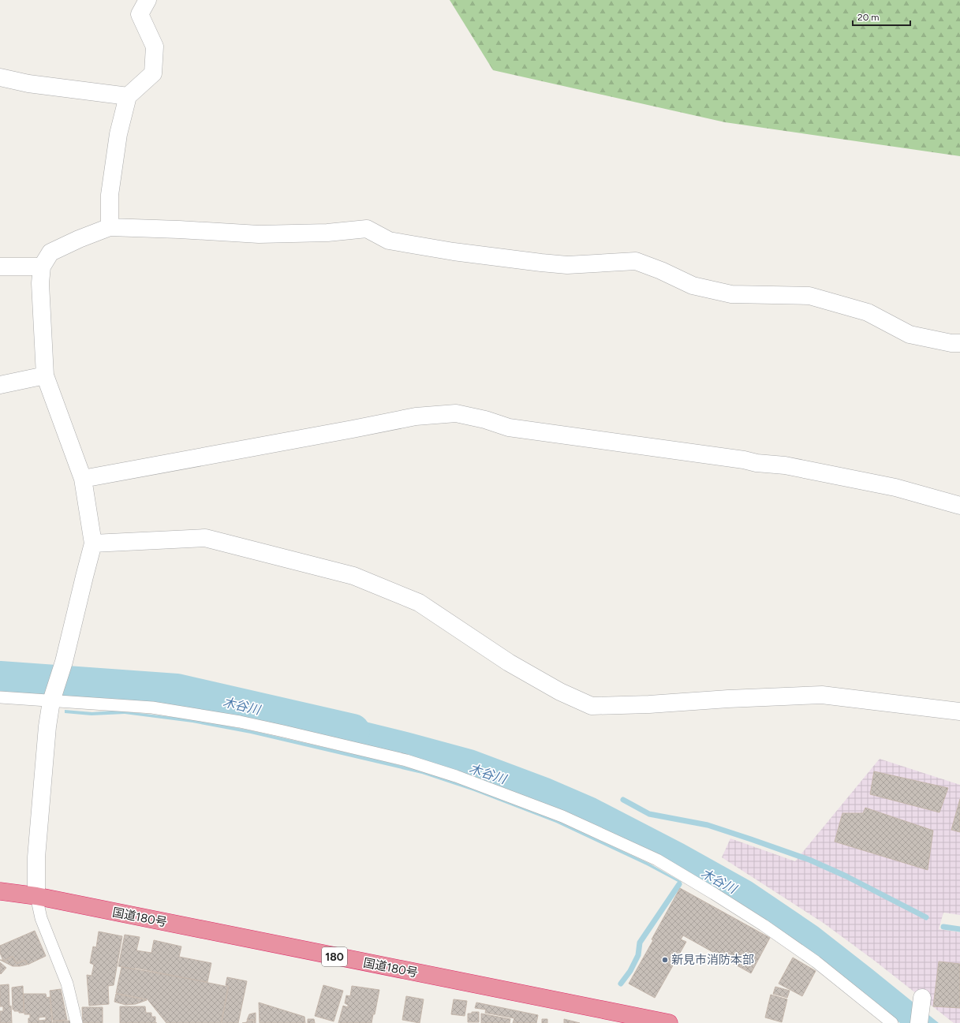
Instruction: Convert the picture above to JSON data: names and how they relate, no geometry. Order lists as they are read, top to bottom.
{
  "streets": {
    "highway": ["国道180号", "180"]
  },
  "water": ["木谷川"],
  "places": ["新見市消防本部"],
  "scale_bar": "20 m"
}
